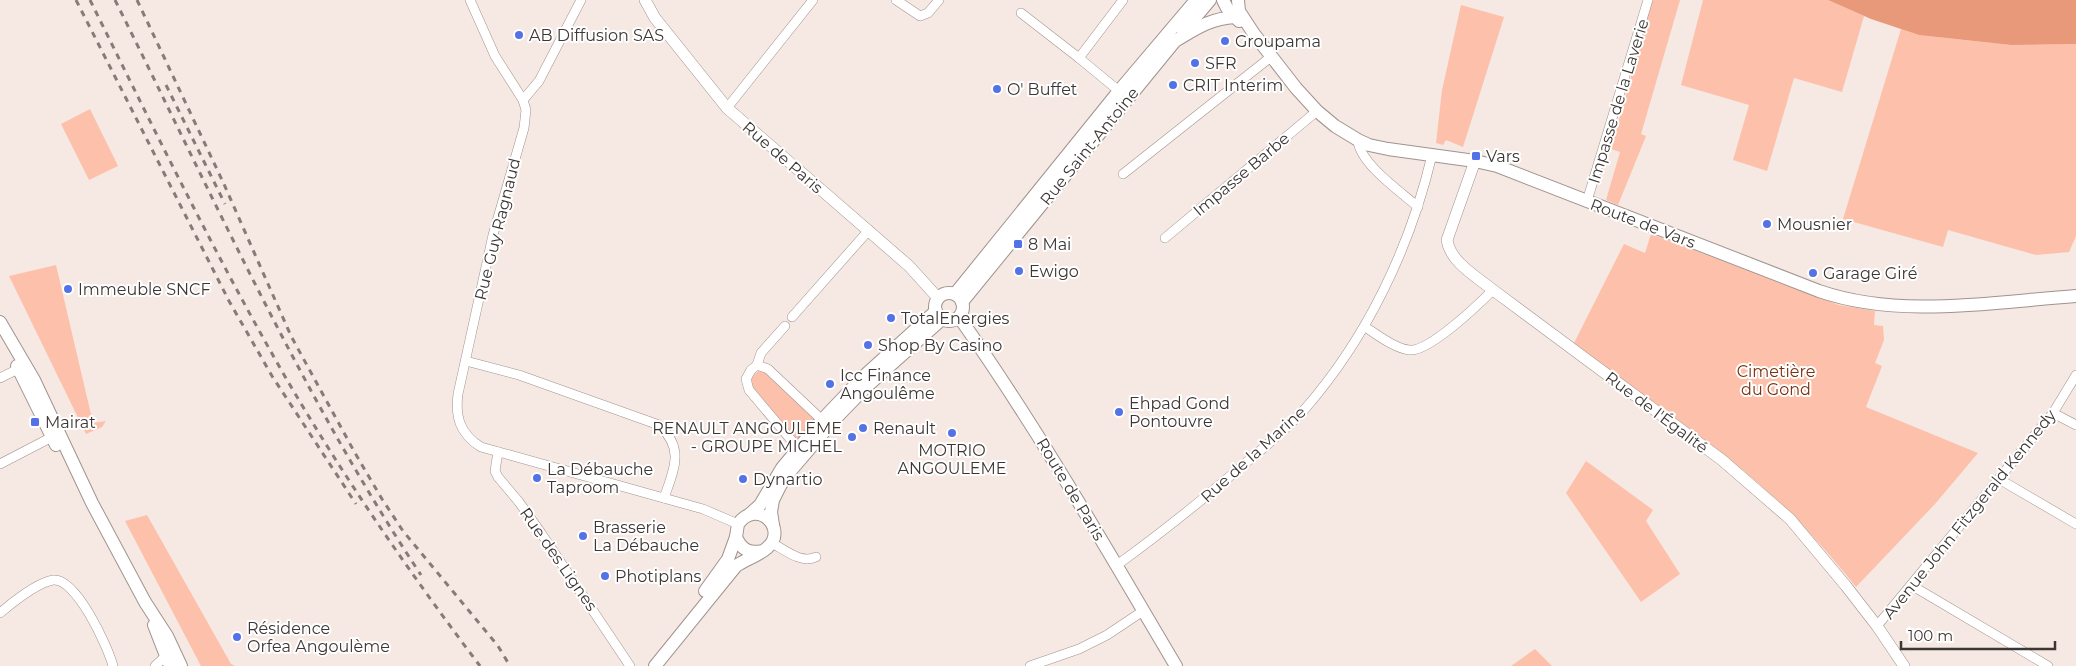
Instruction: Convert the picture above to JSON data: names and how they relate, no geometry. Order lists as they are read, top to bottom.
{
  "streets": {
    "main road": ["Rue Saint-Antoine", "Route de Vars", "Route de Paris"],
    "street": [
      "Impasse de la Laverie",
      "Rue de Paris",
      "Impasse Barbe",
      "Rue Guy Ragnaud",
      "Rue de l'Égalité",
      "Rue de la Marine",
      "Avenue John Fitzgerald Kennedy",
      "Rue des Lignes"
    ]
  },
  "crossings": [
    ["Impasse de la Laverie", "Route de Vars"],
    ["Rue Saint-Antoine", "Rue de Paris"],
    ["Rue Saint-Antoine", "Route de Vars"],
    ["Rue Saint-Antoine", "Route de Paris"],
    ["Rue de Paris", "Route de Paris"],
    ["Impasse Barbe", "Route de Vars"],
    ["Route de Vars", "Rue de l'Égalité"],
    ["Route de Vars", "Rue de la Marine"],
    ["Rue Guy Ragnaud", "Rue des Lignes"],
    ["Rue de l'Égalité", "Avenue John Fitzgerald Kennedy"],
    ["Rue de la Marine", "Route de Paris"]
  ],
  "parks": ["Cimetière du Gond"],
  "places": {
    "other": [
      "AB Diffusion SAS",
      "Groupama",
      "SFR",
      "CRIT Interim",
      "O' Buffet",
      "Mousnier",
      "Ewigo",
      "Garage Giré",
      "Immeuble SNCF",
      "TotalEnergies",
      "Shop By Casino",
      "Icc Finance Angoulême",
      "Ehpad Gond Pontouvre",
      "Renault",
      "MOTRIO ANGOULEME",
      "RENAULT ANGOULEME - GROUPE MICHEL",
      "La Débauche Taproom",
      "Dynartio",
      "Brasserie La Débauche",
      "Photiplans",
      "Résidence Orfea Angoulème"
    ],
    "transit": ["Vars", "8 Mai", "Mairat"]
  },
  "scale_bar": "100 m"
}
